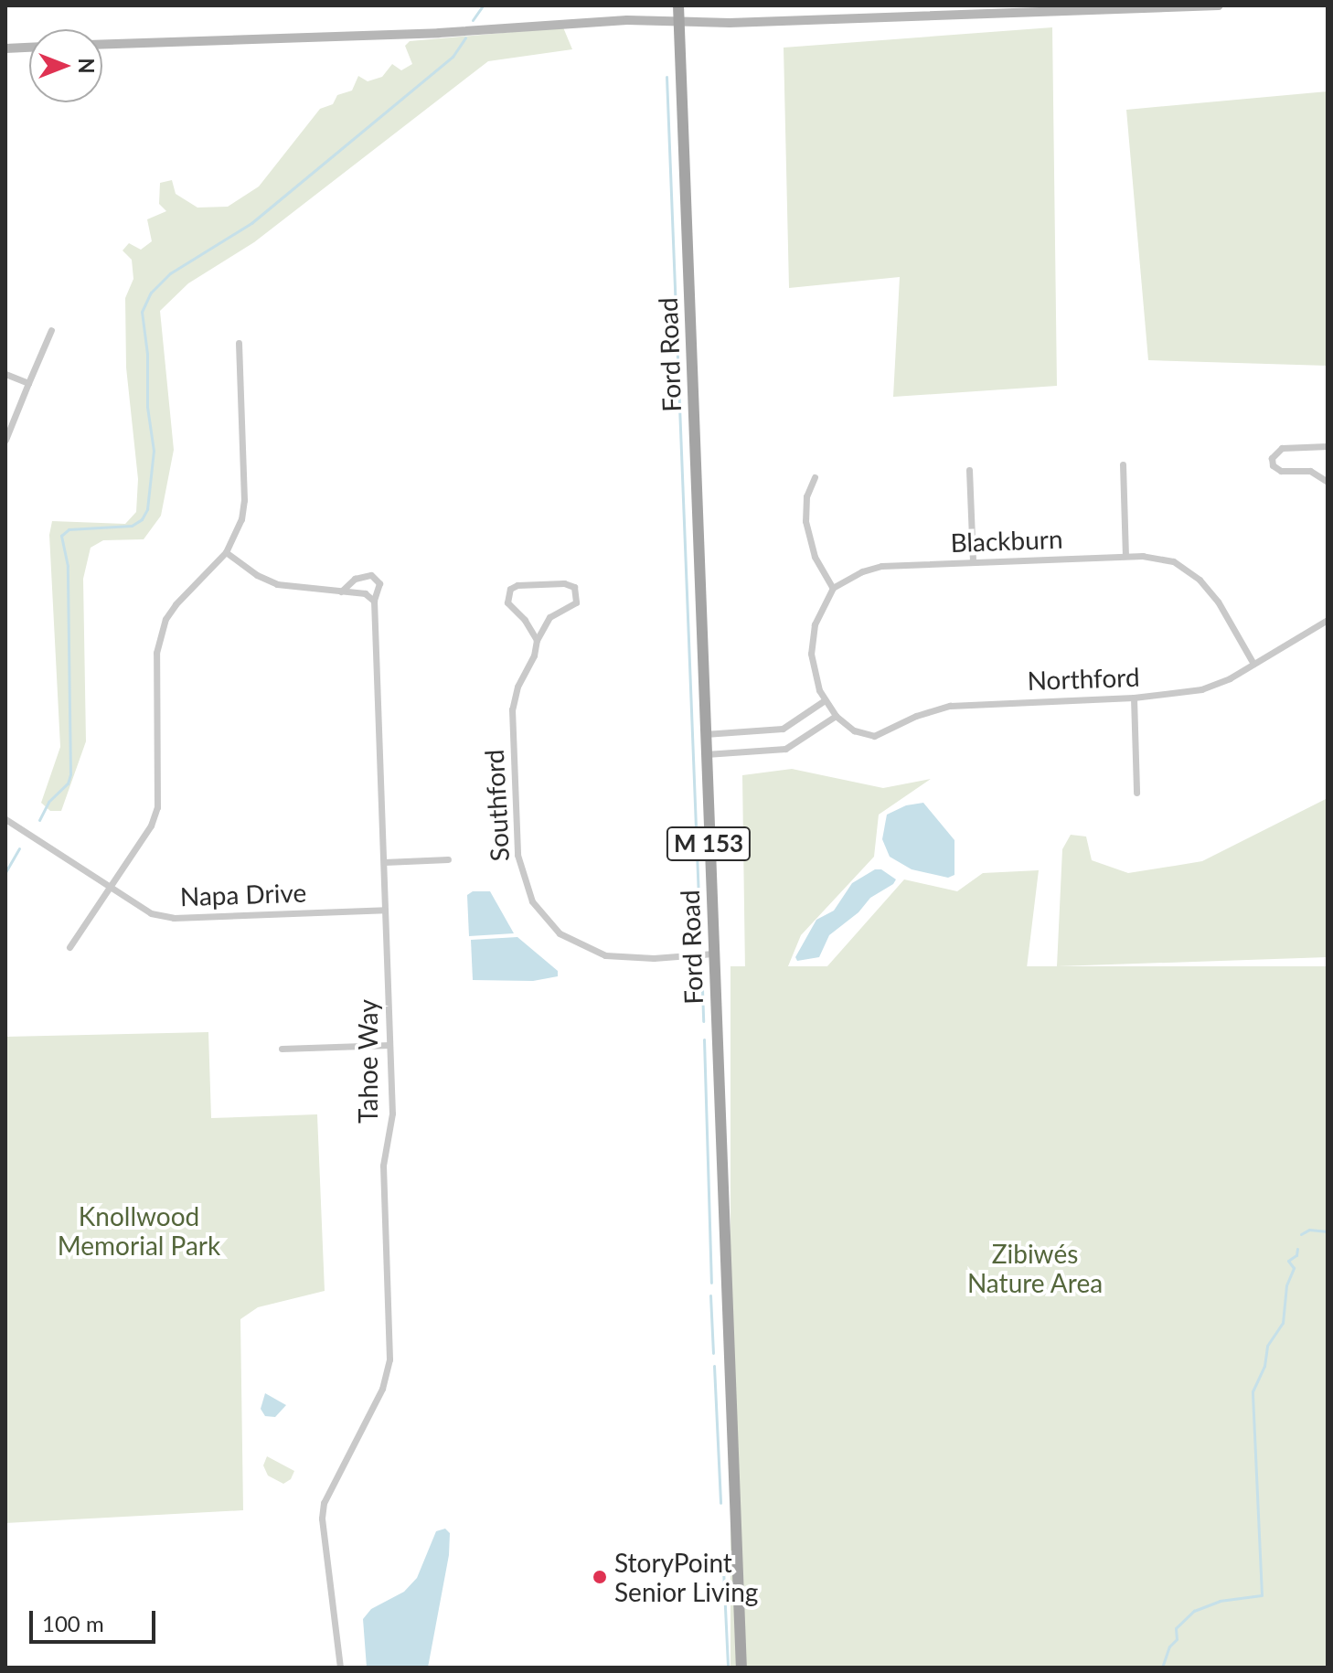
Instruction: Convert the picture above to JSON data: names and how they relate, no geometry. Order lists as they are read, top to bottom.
{
  "streets": {
    "main road": ["Ford Road", "M 153"],
    "street": [
      "Blackburn",
      "Northford",
      "Southford",
      "Napa Drive",
      "Tahoe Way"
    ]
  },
  "crossings": [
    ["Ford Road", "Southford"],
    ["Blackburn", "Northford"],
    ["Napa Drive", "Tahoe Way"]
  ],
  "parks": ["Knollwood Memorial Park", "Zibiwés Nature Area"],
  "places": ["StoryPoint Senior Living"],
  "scale_bar": "100 m",
  "north": "right"
}
